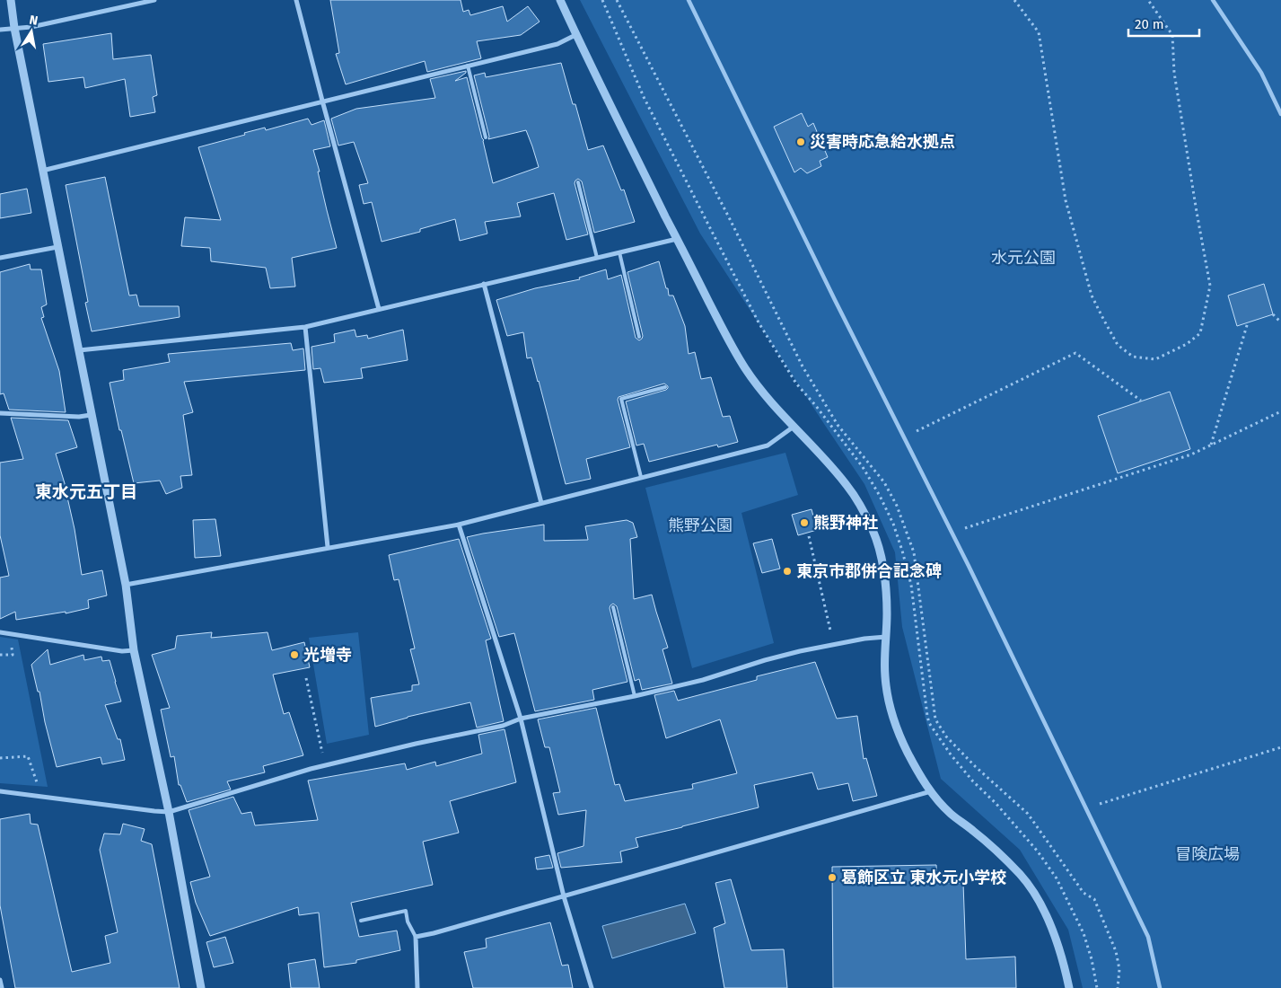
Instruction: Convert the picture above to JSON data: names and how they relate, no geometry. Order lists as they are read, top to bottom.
{
  "districts": ["東水元五丁目"],
  "parks": ["水元公園", "熊野公園", "冒険広場"],
  "places": [
    "災害時応急給水拠点",
    "熊野神社",
    "東京市郡併合記念碑",
    "光増寺",
    "葛飾区立 東水元小学校"
  ],
  "scale_bar": "20 m",
  "north": "top"
}
